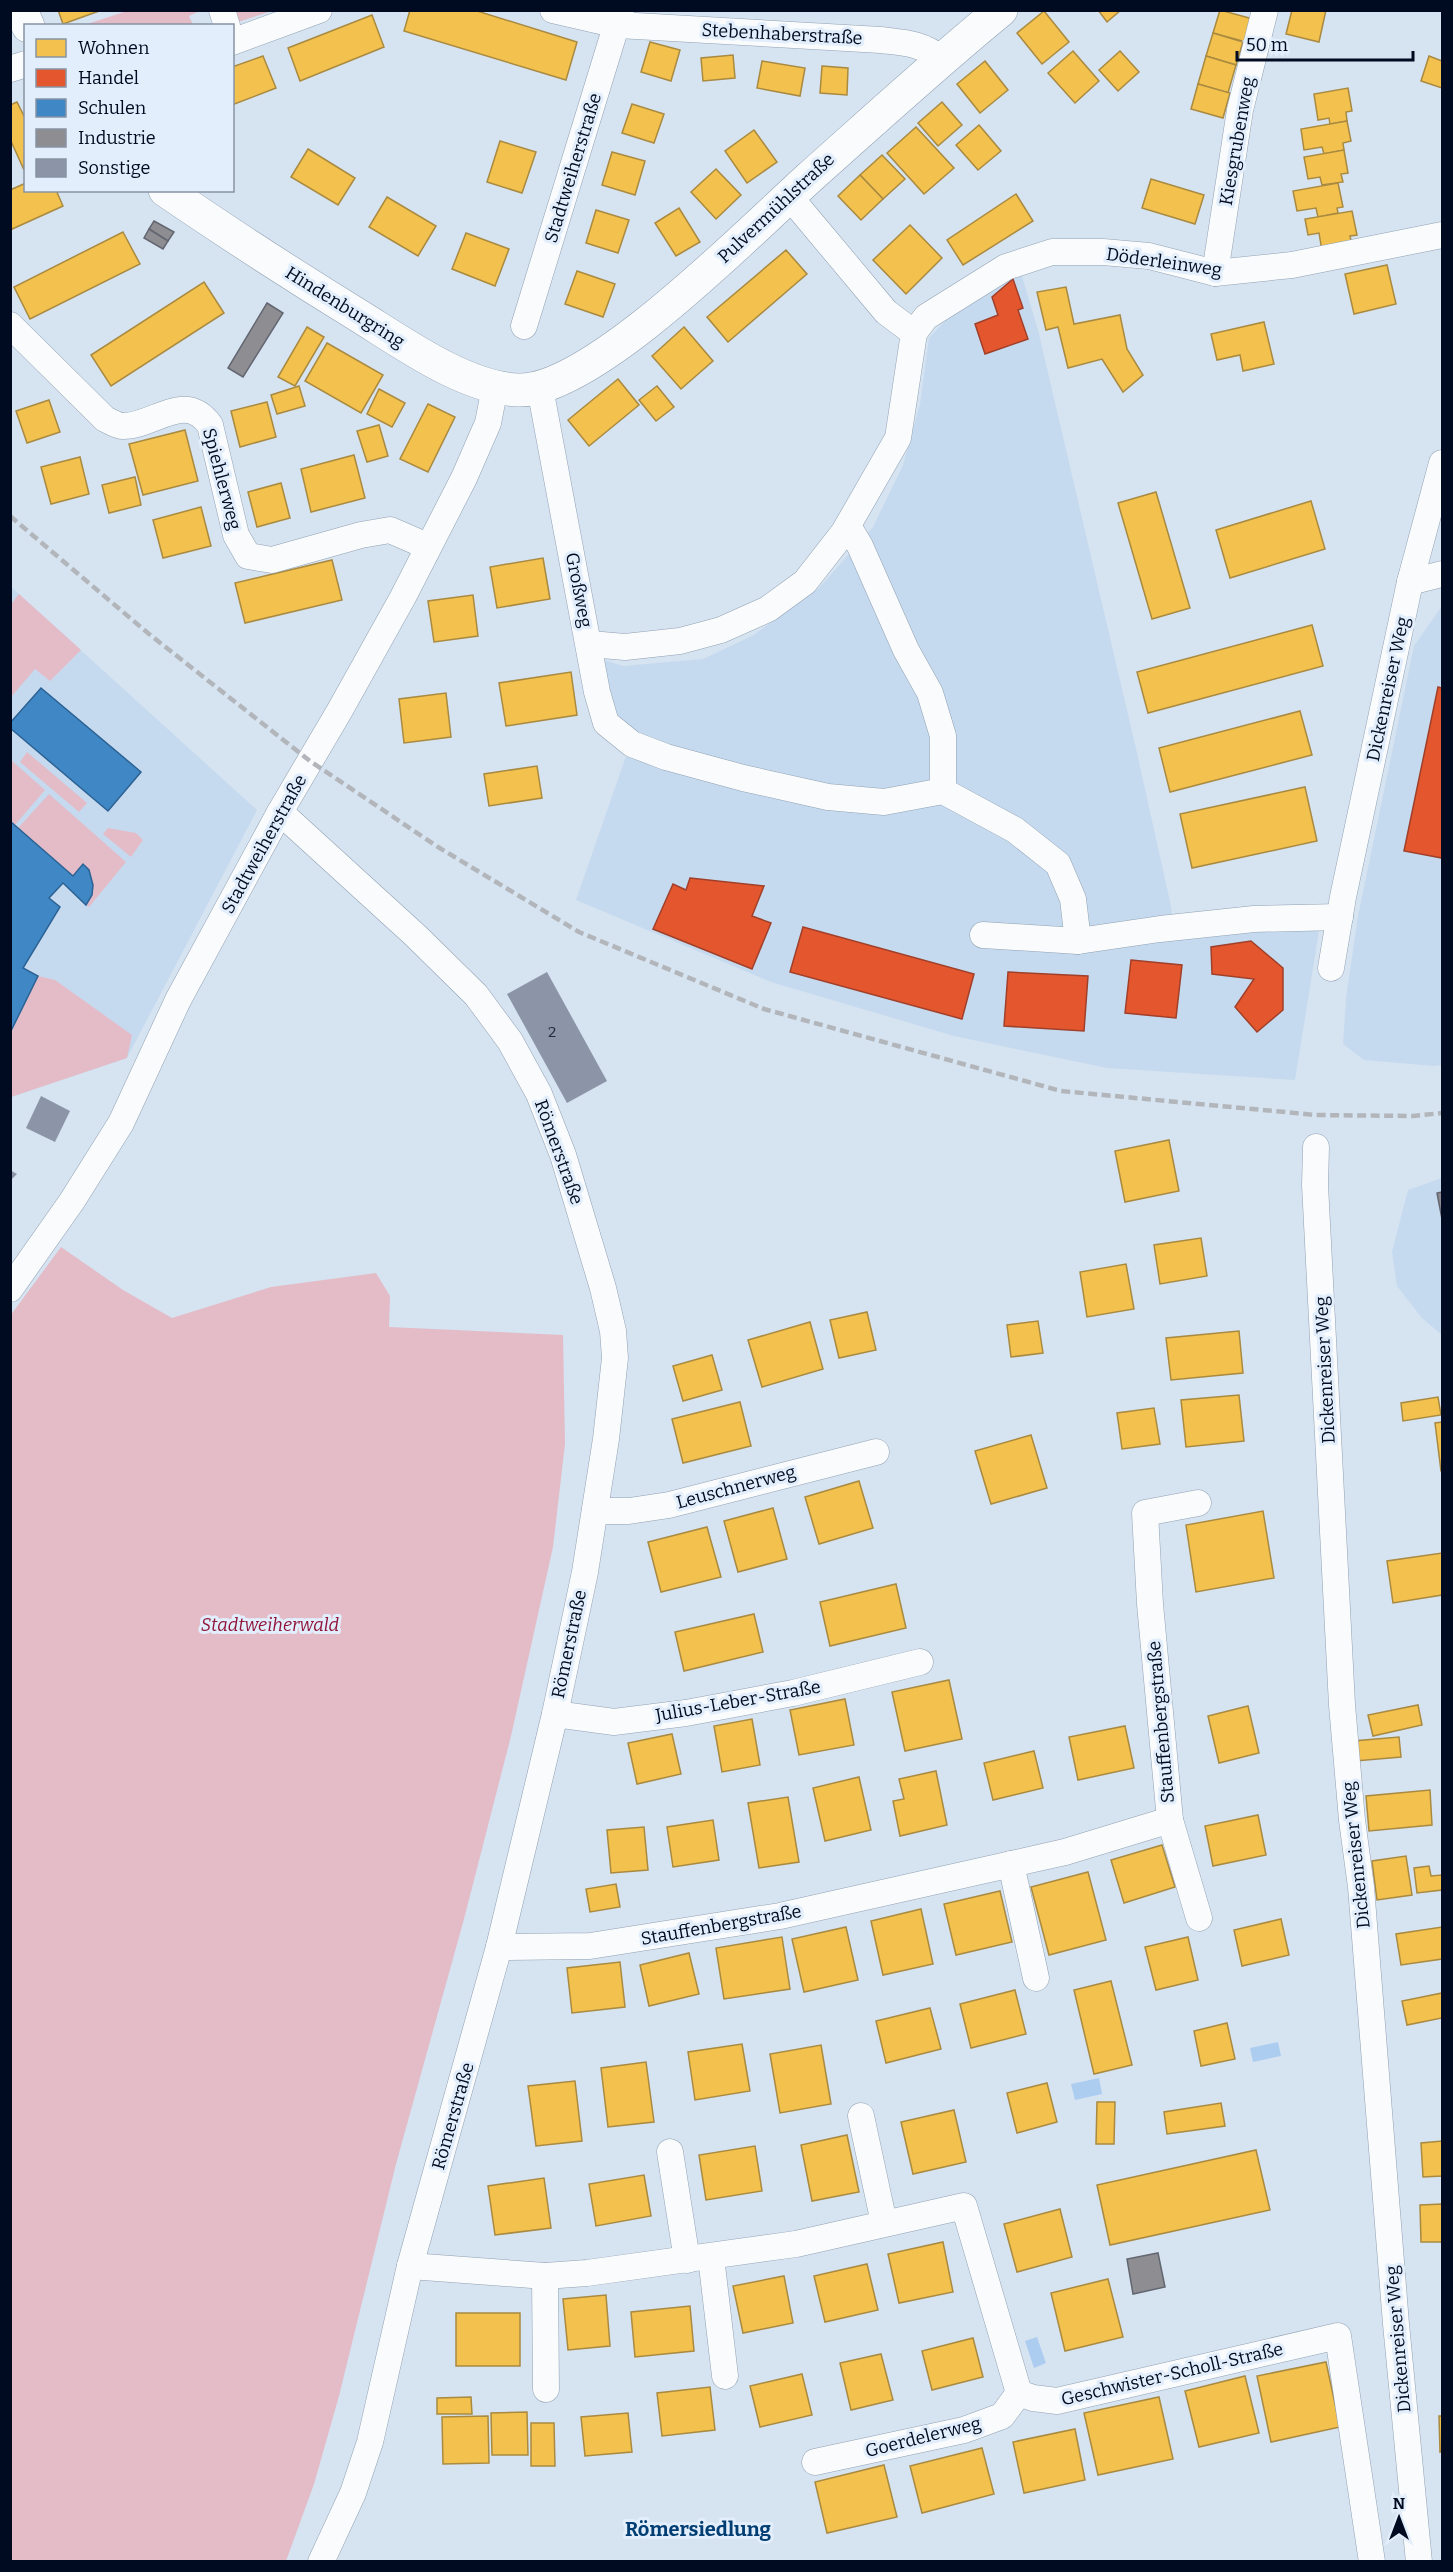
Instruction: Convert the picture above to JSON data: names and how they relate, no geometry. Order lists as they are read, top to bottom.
{
  "streets": {
    "main road": ["Pulvermühlstraße", "Hindenburgring"],
    "street": [
      "Stebenhaberstraße",
      "Kiesgrubenweg",
      "Stadtweiherstraße",
      "Döderleinweg",
      "Spiehlerweg",
      "Großweg",
      "Dickenreiser Weg",
      "Römerstraße",
      "Leuschnerweg",
      "Julius-Leber-Straße",
      "Stauffenbergstraße",
      "Geschwister-Scholl-Straße",
      "Goerdelerweg"
    ]
  },
  "crossings": [
    ["Stebenhaberstraße", "Stadtweiherstraße"],
    ["Stebenhaberstraße", "Pulvermühlstraße"],
    ["Kiesgrubenweg", "Döderleinweg"],
    ["Stadtweiherstraße", "Hindenburgring"],
    ["Stadtweiherstraße", "Spiehlerweg"],
    ["Stadtweiherstraße", "Römerstraße"],
    ["Pulvermühlstraße", "Hindenburgring"],
    ["Pulvermühlstraße", "Großweg"],
    ["Hindenburgring", "Großweg"],
    ["Römerstraße", "Leuschnerweg"],
    ["Römerstraße", "Julius-Leber-Straße"],
    ["Römerstraße", "Stauffenbergstraße"],
    ["Geschwister-Scholl-Straße", "Goerdelerweg"]
  ],
  "districts": ["Römersiedlung"],
  "parks": ["Stadtweiherwald"],
  "house_numbers": ["2"],
  "legend": [
    "Wohnen",
    "Handel",
    "Schulen",
    "Industrie",
    "Sonstige"
  ],
  "scale_bar": "50 m",
  "north": "top"
}
